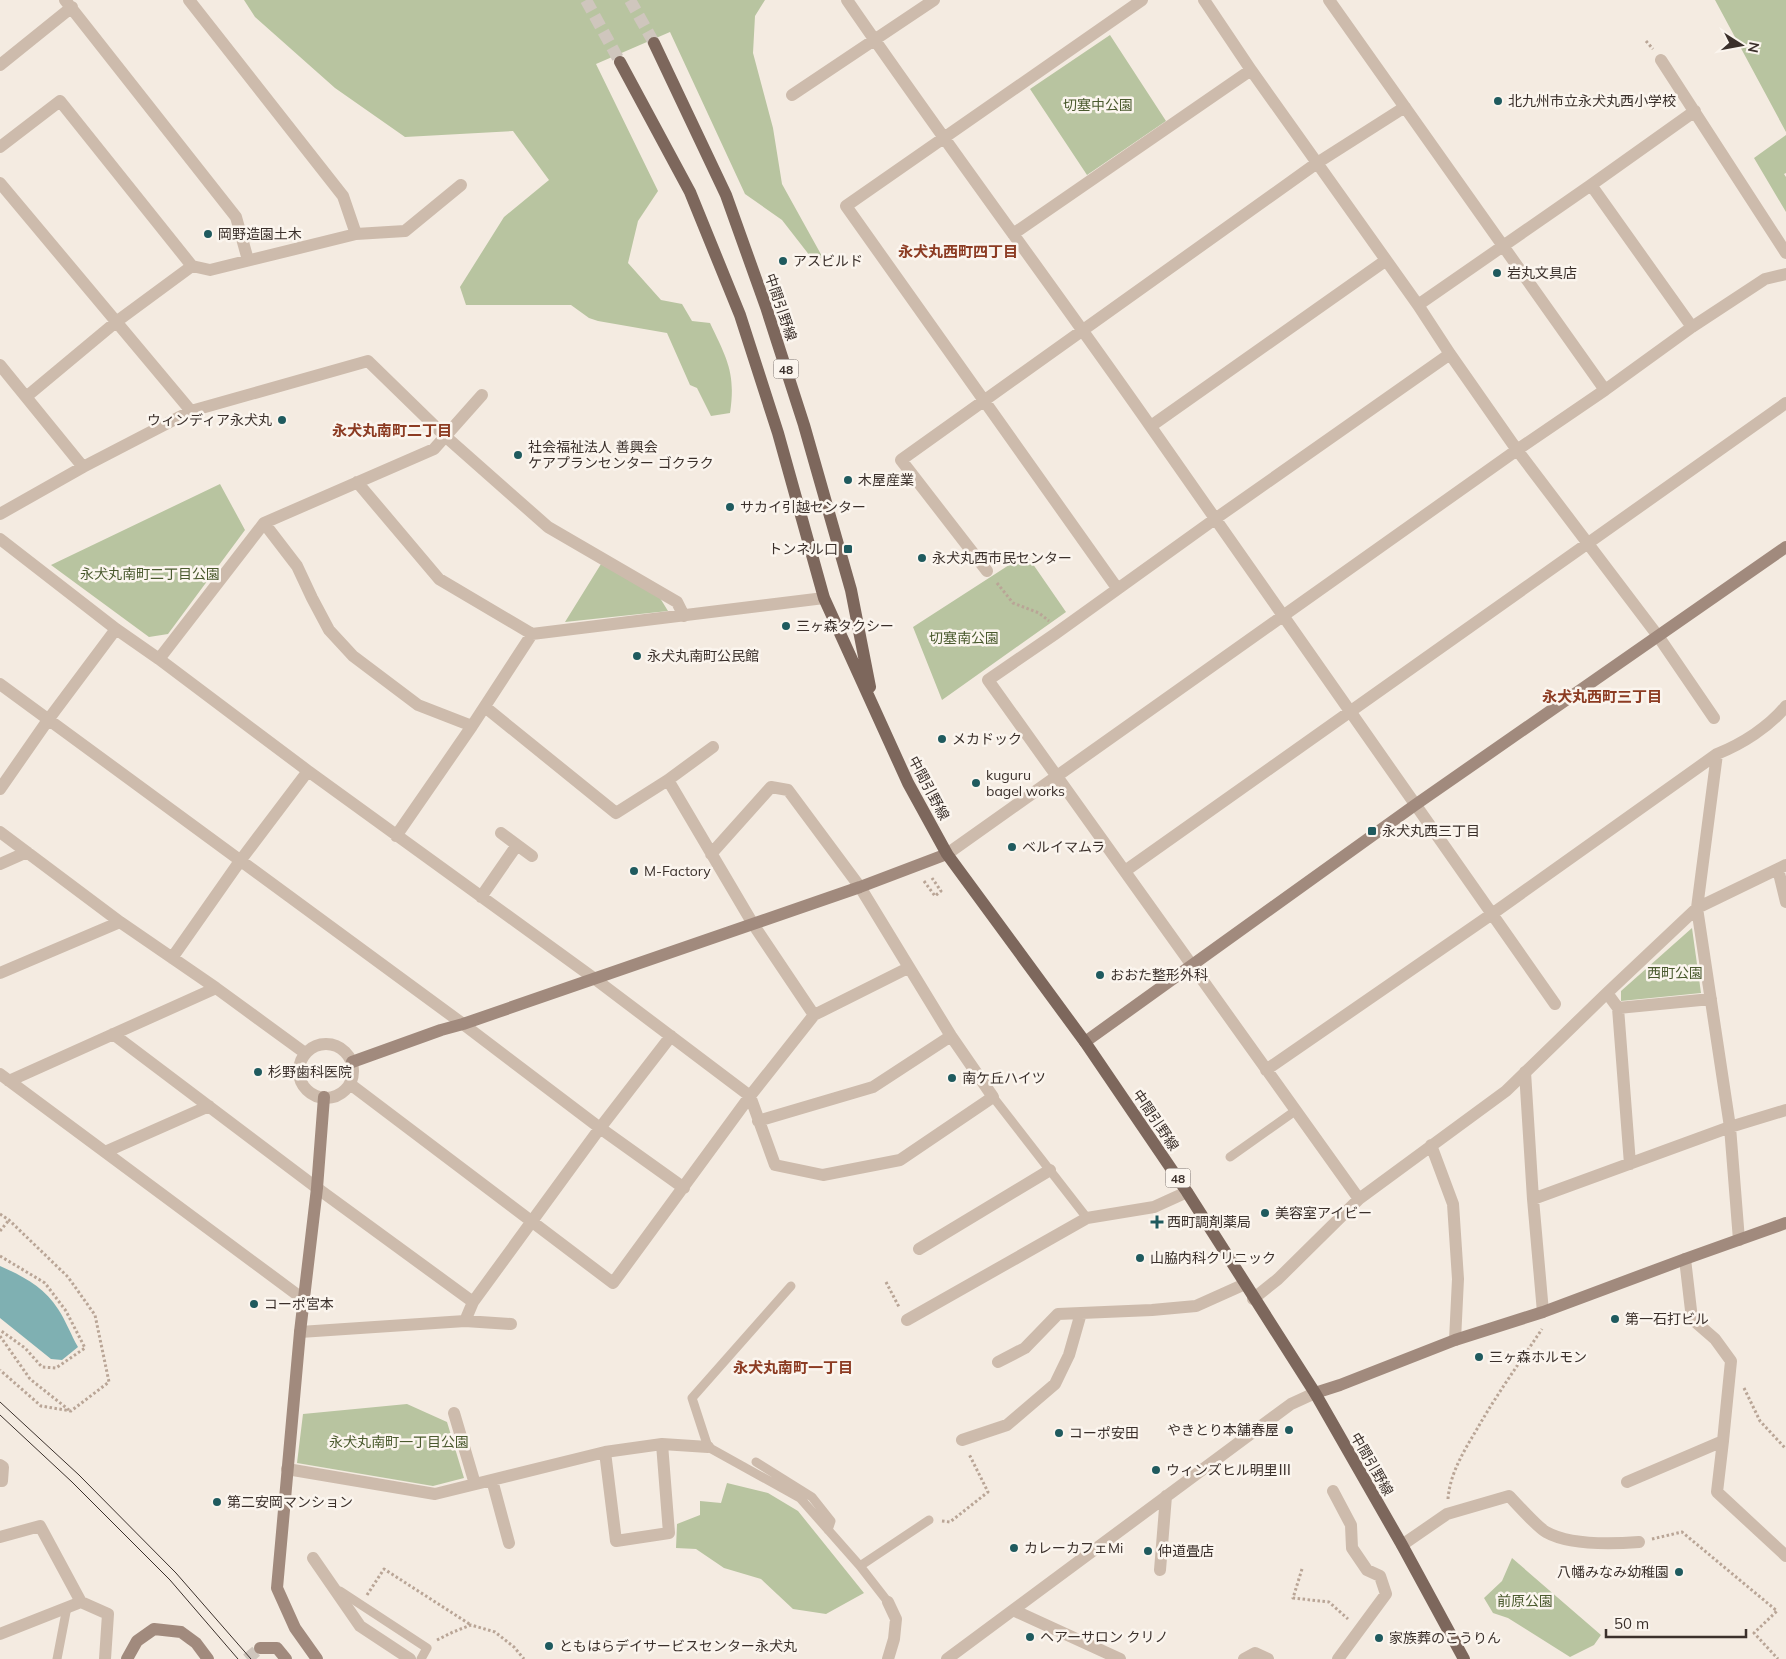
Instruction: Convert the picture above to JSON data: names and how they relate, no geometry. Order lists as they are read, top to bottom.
{
  "streets": {
    "main road": ["中間引野線", "48"]
  },
  "districts": [
    "永犬丸西町四丁目",
    "永犬丸南町二丁目",
    "永犬丸西町三丁目",
    "永犬丸南町一丁目"
  ],
  "parks": [
    "切塞中公園",
    "永犬丸南町二丁目公園",
    "切塞南公園",
    "西町公園",
    "永犬丸南町一丁目公園",
    "前原公園"
  ],
  "places": {
    "other": [
      "北九州市立永犬丸西小学校",
      "岡野造園土木",
      "アスビルド",
      "岩丸文具店",
      "ウィンディア永犬丸",
      "社会福祉法人 善興会 ケアプランセンター ゴクラク",
      "木屋産業",
      "サカイ引越センター",
      "永犬丸西市民センター",
      "三ヶ森タクシー",
      "永犬丸南町公民館",
      "メカドック",
      "kuguru bagel works",
      "ベルイマムラ",
      "M-Factory",
      "おおた整形外科",
      "杉野歯科医院",
      "南ケ丘ハイツ",
      "美容室アイビー",
      "山脇内科クリニック",
      "コーポ宮本",
      "第一石打ビル",
      "三ヶ森ホルモン",
      "やきとり本舗春屋",
      "コーポ安田",
      "ウィンズヒル明里Ⅲ",
      "第二安岡マンション",
      "カレーカフェMi",
      "仲道畳店",
      "八幡みなみ幼稚園",
      "ヘアーサロン クリノ",
      "家族葬のこうりん",
      "ともはらデイサービスセンター永犬丸"
    ],
    "transit": ["トンネル口", "永犬丸西三丁目"],
    "health": ["西町調剤薬局"]
  },
  "scale_bar": "50 m",
  "north": "right"
}
